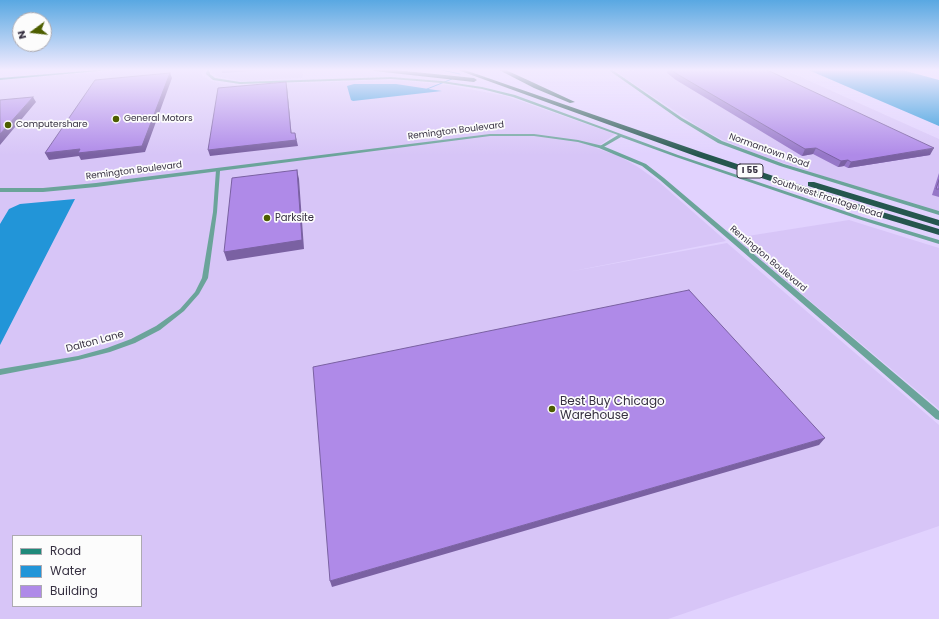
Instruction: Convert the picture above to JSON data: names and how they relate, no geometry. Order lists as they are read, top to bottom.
{
  "streets": {
    "highway": ["I 55"],
    "street": [
      "Remington Boulevard",
      "Normantown Road",
      "Southwest Frontage Road",
      "Dalton Lane"
    ]
  },
  "crossings": [
    ["Remington Boulevard", "Dalton Lane"]
  ],
  "places": [
    "General Motors",
    "Computershare",
    "Parksite",
    "Best Buy Chicago Warehouse"
  ],
  "legend": ["Road", "Water", "Building"],
  "north": "left"
}
